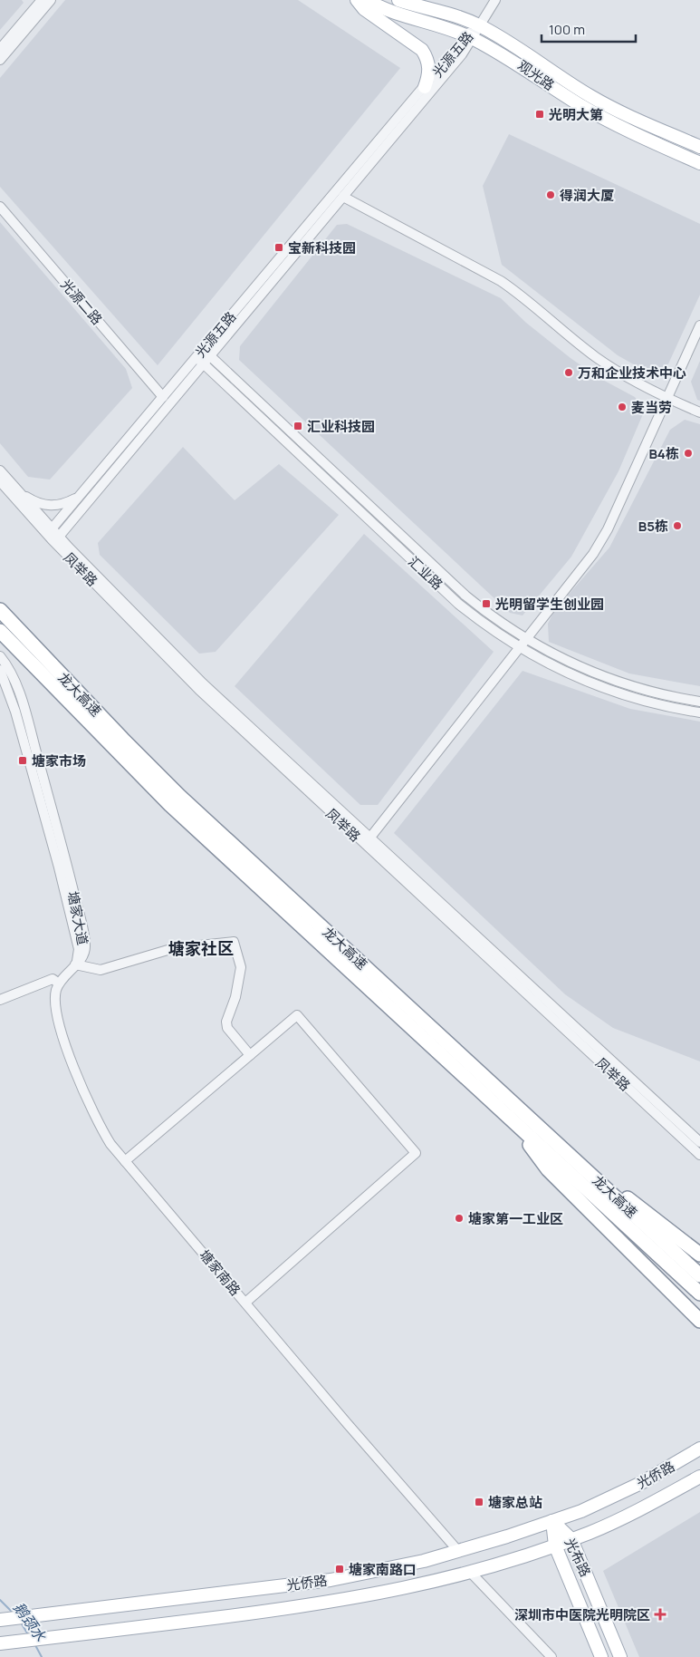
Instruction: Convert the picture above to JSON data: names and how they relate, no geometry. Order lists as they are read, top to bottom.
{
  "streets": {
    "highway": ["龙大高速"],
    "main road": ["观光路", "光侨路", "光布路"],
    "street": [
      "光源五路",
      "光源二路",
      "凤举路",
      "汇业路",
      "塘家大道",
      "塘家南路"
    ]
  },
  "crossings": [
    ["光源五路", "观光路"],
    ["光源五路", "光源二路"],
    ["光源五路", "凤举路"],
    ["光源五路", "汇业路"],
    ["塘家南路", "光侨路"],
    ["光侨路", "光布路"]
  ],
  "districts": ["塘家社区"],
  "water": ["鹅颈水"],
  "places": {
    "transit": [
      "光明大第",
      "宝新科技园",
      "汇业科技园",
      "光明留学生创业园",
      "塘家市场",
      "塘家总站",
      "塘家南路口"
    ],
    "other": [
      "得润大厦",
      "万和企业技术中心",
      "麦当劳",
      "B4栋",
      "B5栋",
      "塘家第一工业区"
    ],
    "health": ["深圳市中医院光明院区"]
  },
  "scale_bar": "100 m"
}
